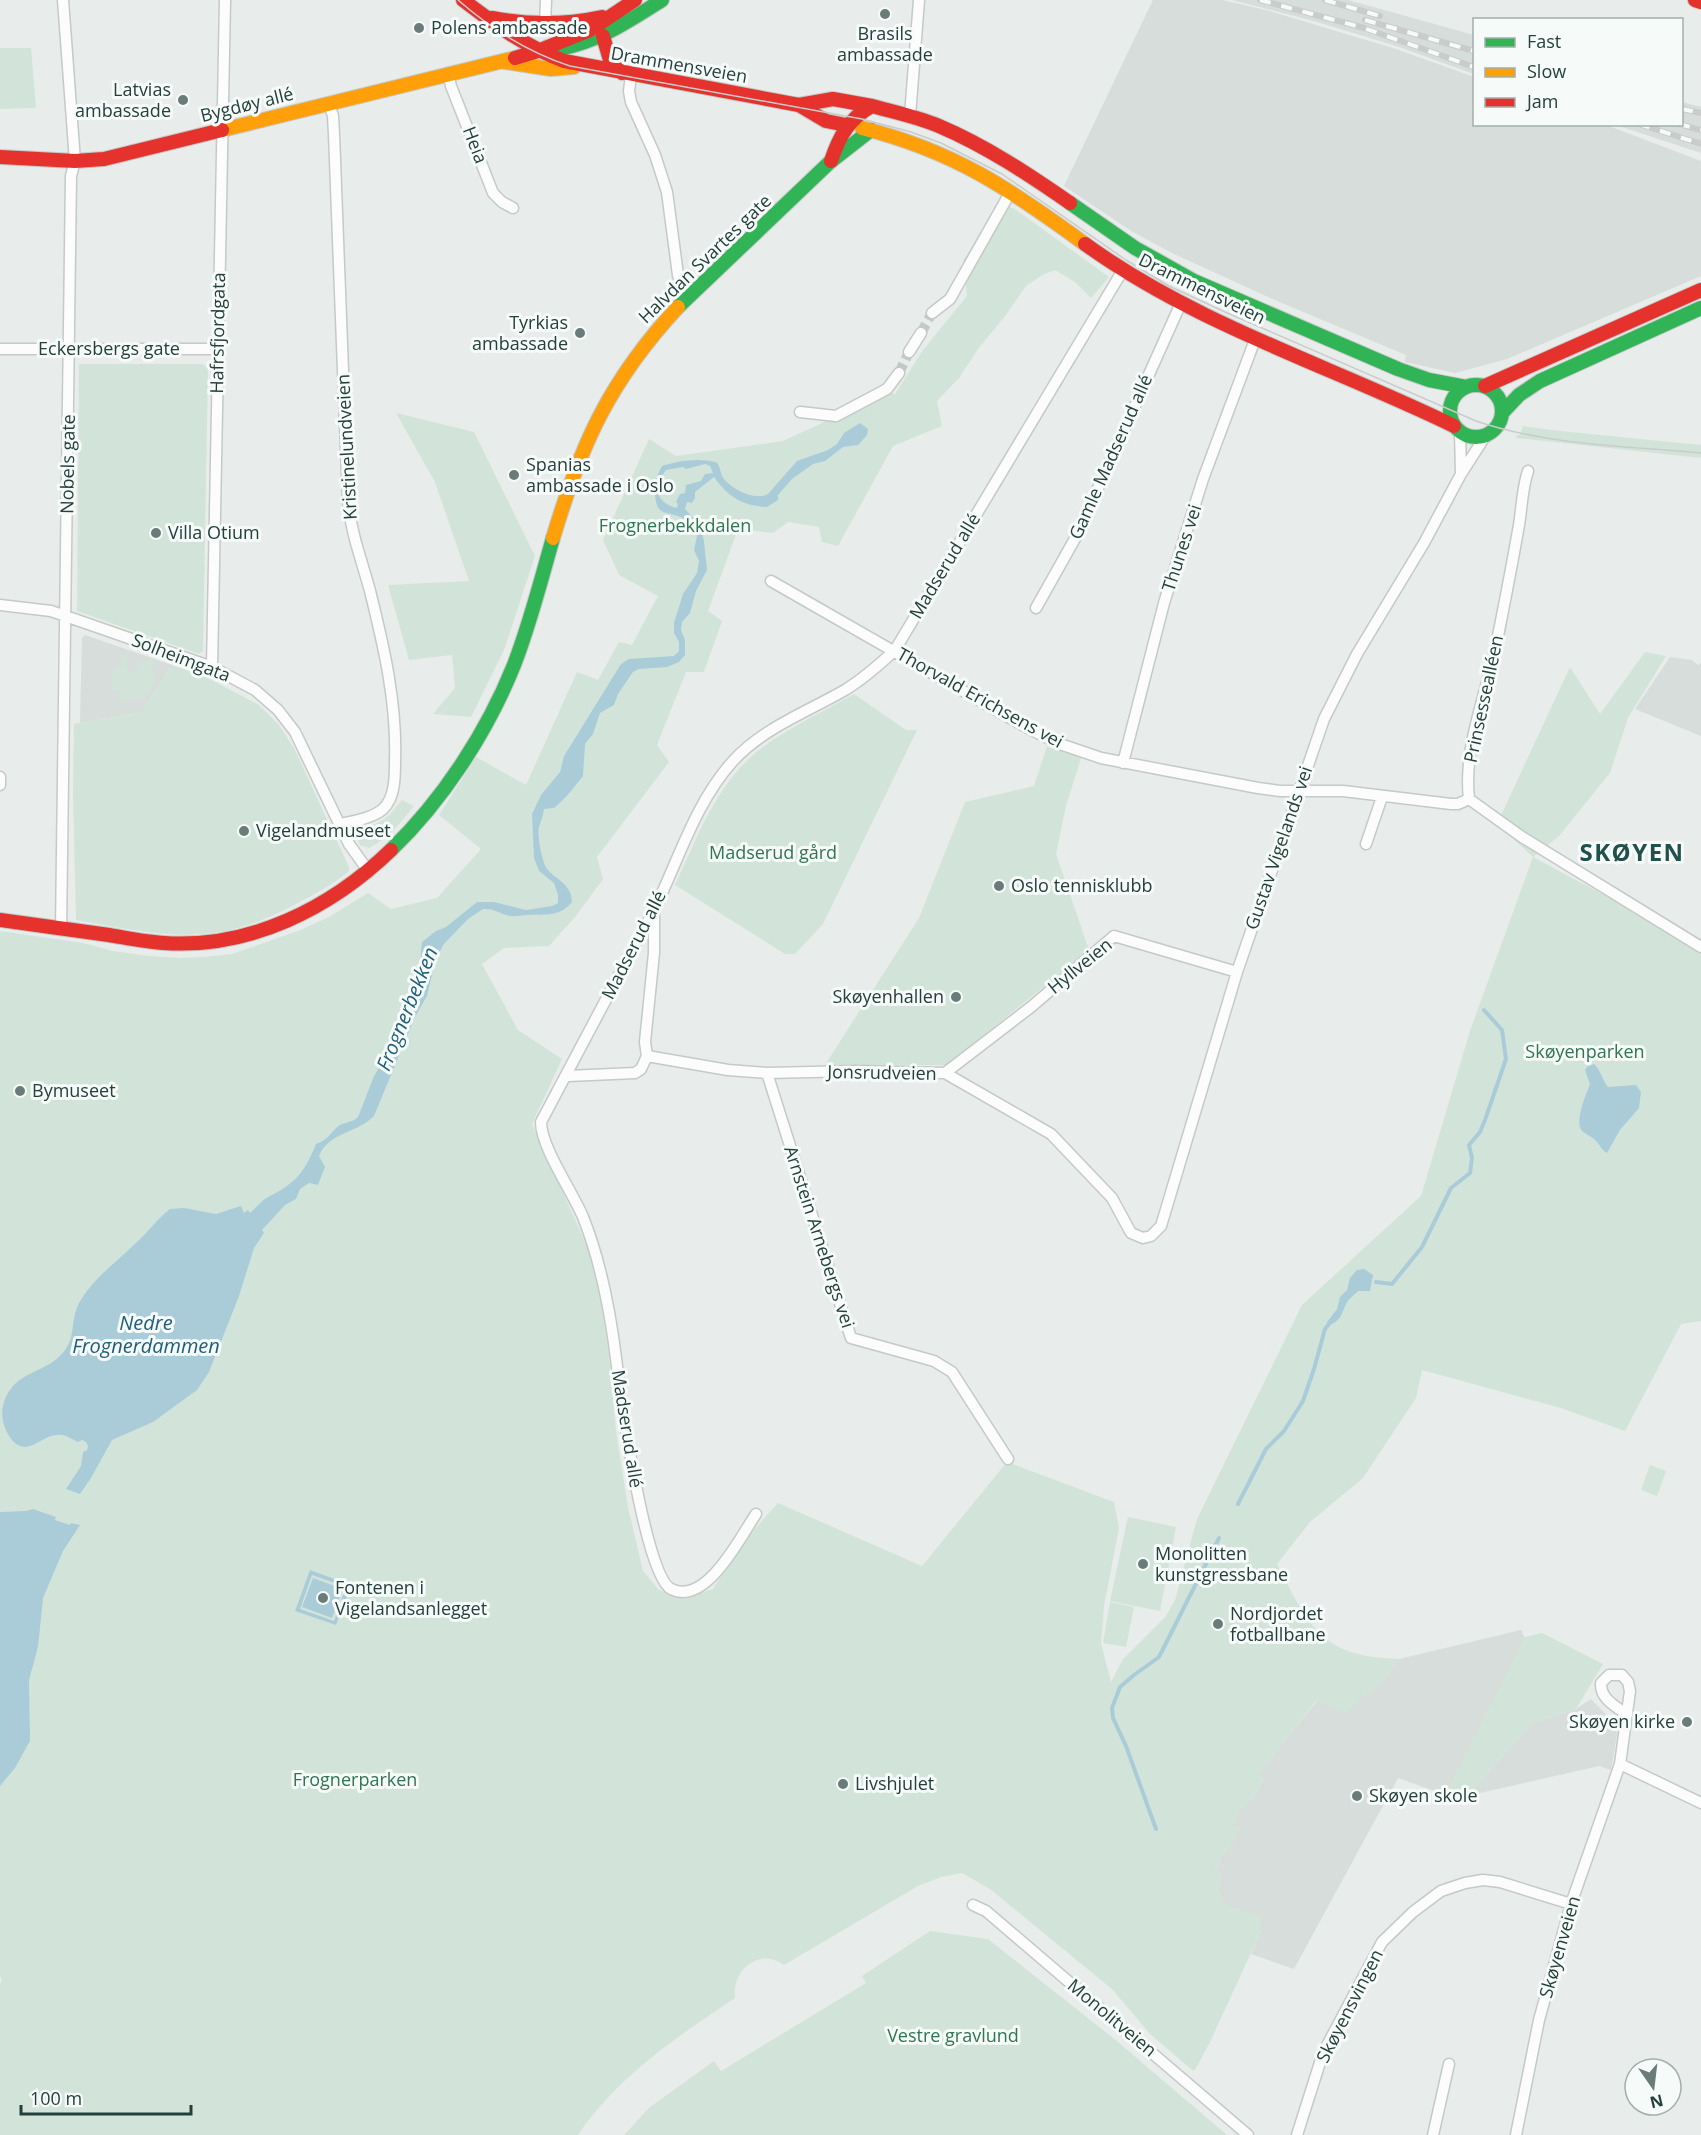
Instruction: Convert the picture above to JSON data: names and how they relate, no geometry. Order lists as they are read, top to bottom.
{
  "streets": {
    "main road": ["Drammensveien", "Bygdøy allé", "Halvdan Svartes gate"],
    "street": [
      "Heia",
      "Hafrsfjordgata",
      "Eckersbergs gate",
      "Kristinelundveien",
      "Gamle Madserud allé",
      "Nobels gate",
      "Thunes vei",
      "Madserud allé",
      "Solheimgata",
      "Thorvald Erichsens vei",
      "Prinsessealléen",
      "Gustav Vigelands vei",
      "Hyllveien",
      "Jonsrudveien",
      "Arnstein Arnebergs vei",
      "Skøyenveien",
      "Skøyensvingen",
      "Monolitveien"
    ]
  },
  "crossings": [
    ["Drammensveien", "Bygdøy allé"],
    ["Drammensveien", "Halvdan Svartes gate"],
    ["Drammensveien", "Gamle Madserud allé"],
    ["Drammensveien", "Thunes vei"],
    ["Drammensveien", "Madserud allé"],
    ["Drammensveien", "Gustav Vigelands vei"],
    ["Bygdøy allé", "Heia"],
    ["Bygdøy allé", "Hafrsfjordgata"],
    ["Bygdøy allé", "Kristinelundveien"],
    ["Bygdøy allé", "Nobels gate"],
    ["Halvdan Svartes gate", "Nobels gate"],
    ["Halvdan Svartes gate", "Solheimgata"],
    ["Hafrsfjordgata", "Eckersbergs gate"],
    ["Hafrsfjordgata", "Solheimgata"],
    ["Eckersbergs gate", "Nobels gate"],
    ["Kristinelundveien", "Solheimgata"],
    ["Nobels gate", "Solheimgata"],
    ["Thunes vei", "Thorvald Erichsens vei"],
    ["Madserud allé", "Thorvald Erichsens vei"],
    ["Thorvald Erichsens vei", "Prinsessealléen"],
    ["Thorvald Erichsens vei", "Gustav Vigelands vei"],
    ["Gustav Vigelands vei", "Hyllveien"],
    ["Gustav Vigelands vei", "Jonsrudveien"],
    ["Hyllveien", "Jonsrudveien"],
    ["Jonsrudveien", "Arnstein Arnebergs vei"],
    ["Skøyenveien", "Skøyensvingen"]
  ],
  "districts": ["SKØYEN"],
  "water": ["Frognerbekken", "Nedre Frognerdammen"],
  "parks": [
    "Frognerbekkdalen",
    "Madserud gård",
    "Skøyenparken",
    "Frognerparken",
    "Vestre gravlund"
  ],
  "places": [
    "Brasils ambassade",
    "Polens ambassade",
    "Latvias ambassade",
    "Tyrkias ambassade",
    "Spanias ambassade i Oslo",
    "Villa Otium",
    "Vigelandmuseet",
    "Oslo tennisklubb",
    "Skøyenhallen",
    "Bymuseet",
    "Monolitten kunstgressbane",
    "Fontenen i Vigelandsanlegget",
    "Nordjordet fotballbane",
    "Skøyen kirke",
    "Livshjulet",
    "Skøyen skole"
  ],
  "legend": ["Fast", "Slow", "Jam"],
  "scale_bar": "100 m",
  "north": "bottom"
}
